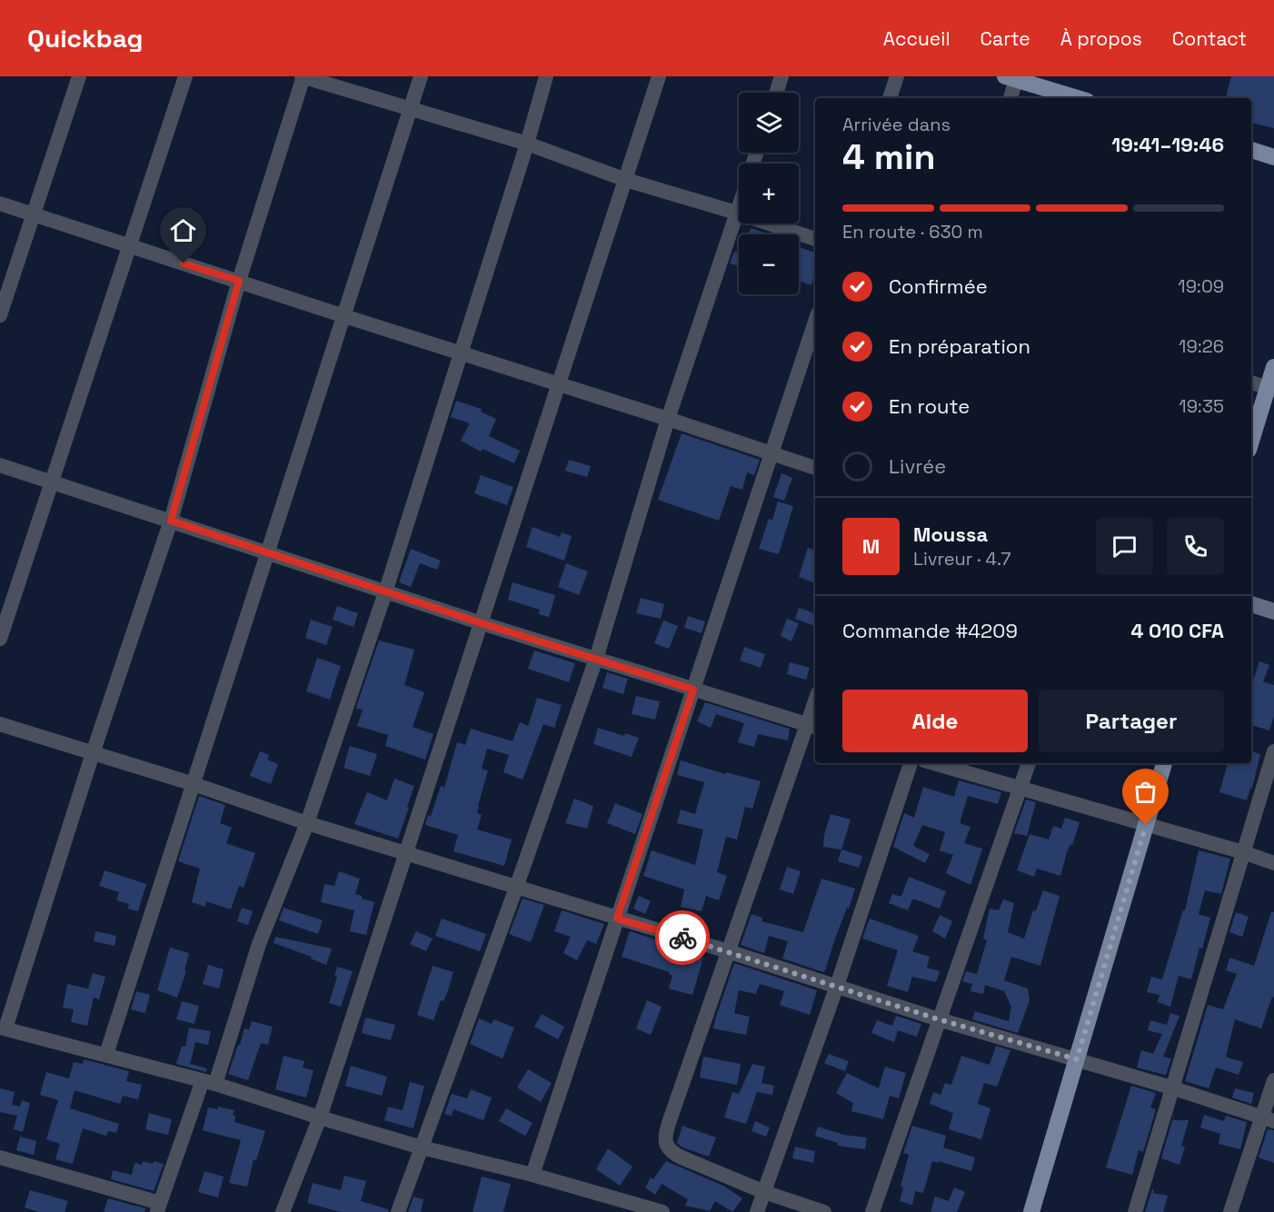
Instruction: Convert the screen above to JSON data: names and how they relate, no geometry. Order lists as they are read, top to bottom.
{
  "page": {
    "header": "Quickbag",
    "nav": [
      "Accueil",
      "Carte",
      "À propos",
      "Contact"
    ],
    "map_buttons": ["+", "−"],
    "heading": ["4 min", "Arrivée dans", "19:41–19:46"],
    "panel": [
      "Moussa",
      "Livreur · 4.7",
      "Commande #4209",
      "4 010 CFA"
    ],
    "bar": "En route · 630 m",
    "list": [
      ["Confirmée", "19:09"],
      ["En préparation", "19:26"],
      ["En route", "19:35"],
      "Livrée"
    ],
    "round": "M",
    "buttons": ["Aide", "Partager"]
  }
}
